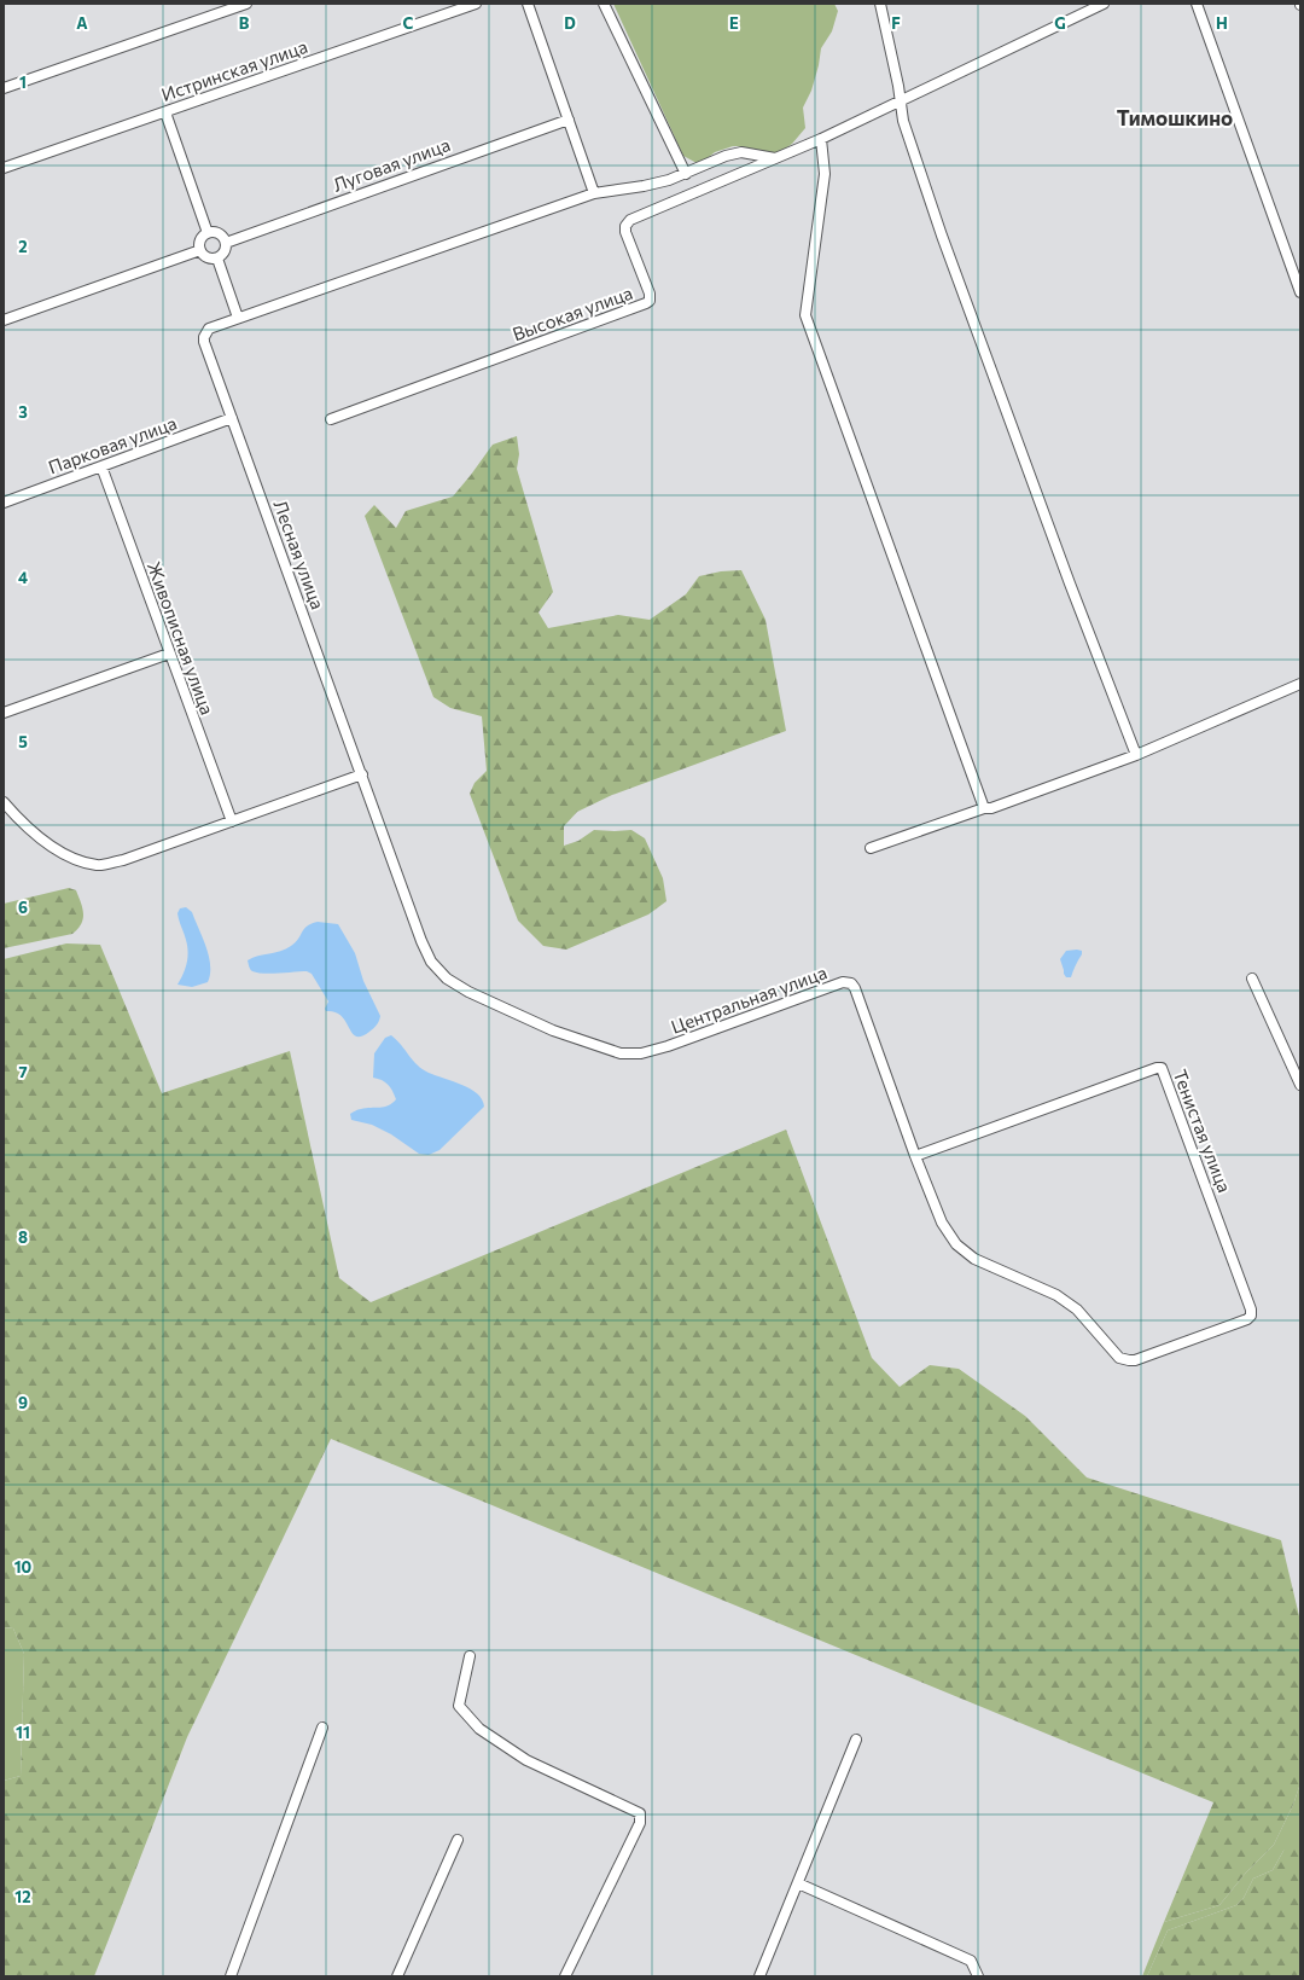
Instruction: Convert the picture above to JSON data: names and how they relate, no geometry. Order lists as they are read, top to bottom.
{
  "streets": {
    "street": [
      "Истринская улица",
      "Луговая улица",
      "Высокая улица",
      "Парковая улица",
      "Лесная улица",
      "Живописная улица",
      "Центральная улица",
      "Тенистая улица"
    ]
  },
  "crossings": [
    ["Парковая улица", "Лесная улица"],
    ["Парковая улица", "Живописная улица"],
    ["Лесная улица", "Центральная улица"],
    ["Центральная улица", "Тенистая улица"]
  ],
  "districts": ["Тимошкино"],
  "grid": {
    "columns": [
      "A",
      "B",
      "C",
      "D",
      "E",
      "F",
      "G",
      "H"
    ],
    "rows": [
      "1",
      "2",
      "3",
      "4",
      "5",
      "6",
      "7",
      "8",
      "9",
      "10",
      "11",
      "12"
    ]
  }
}
